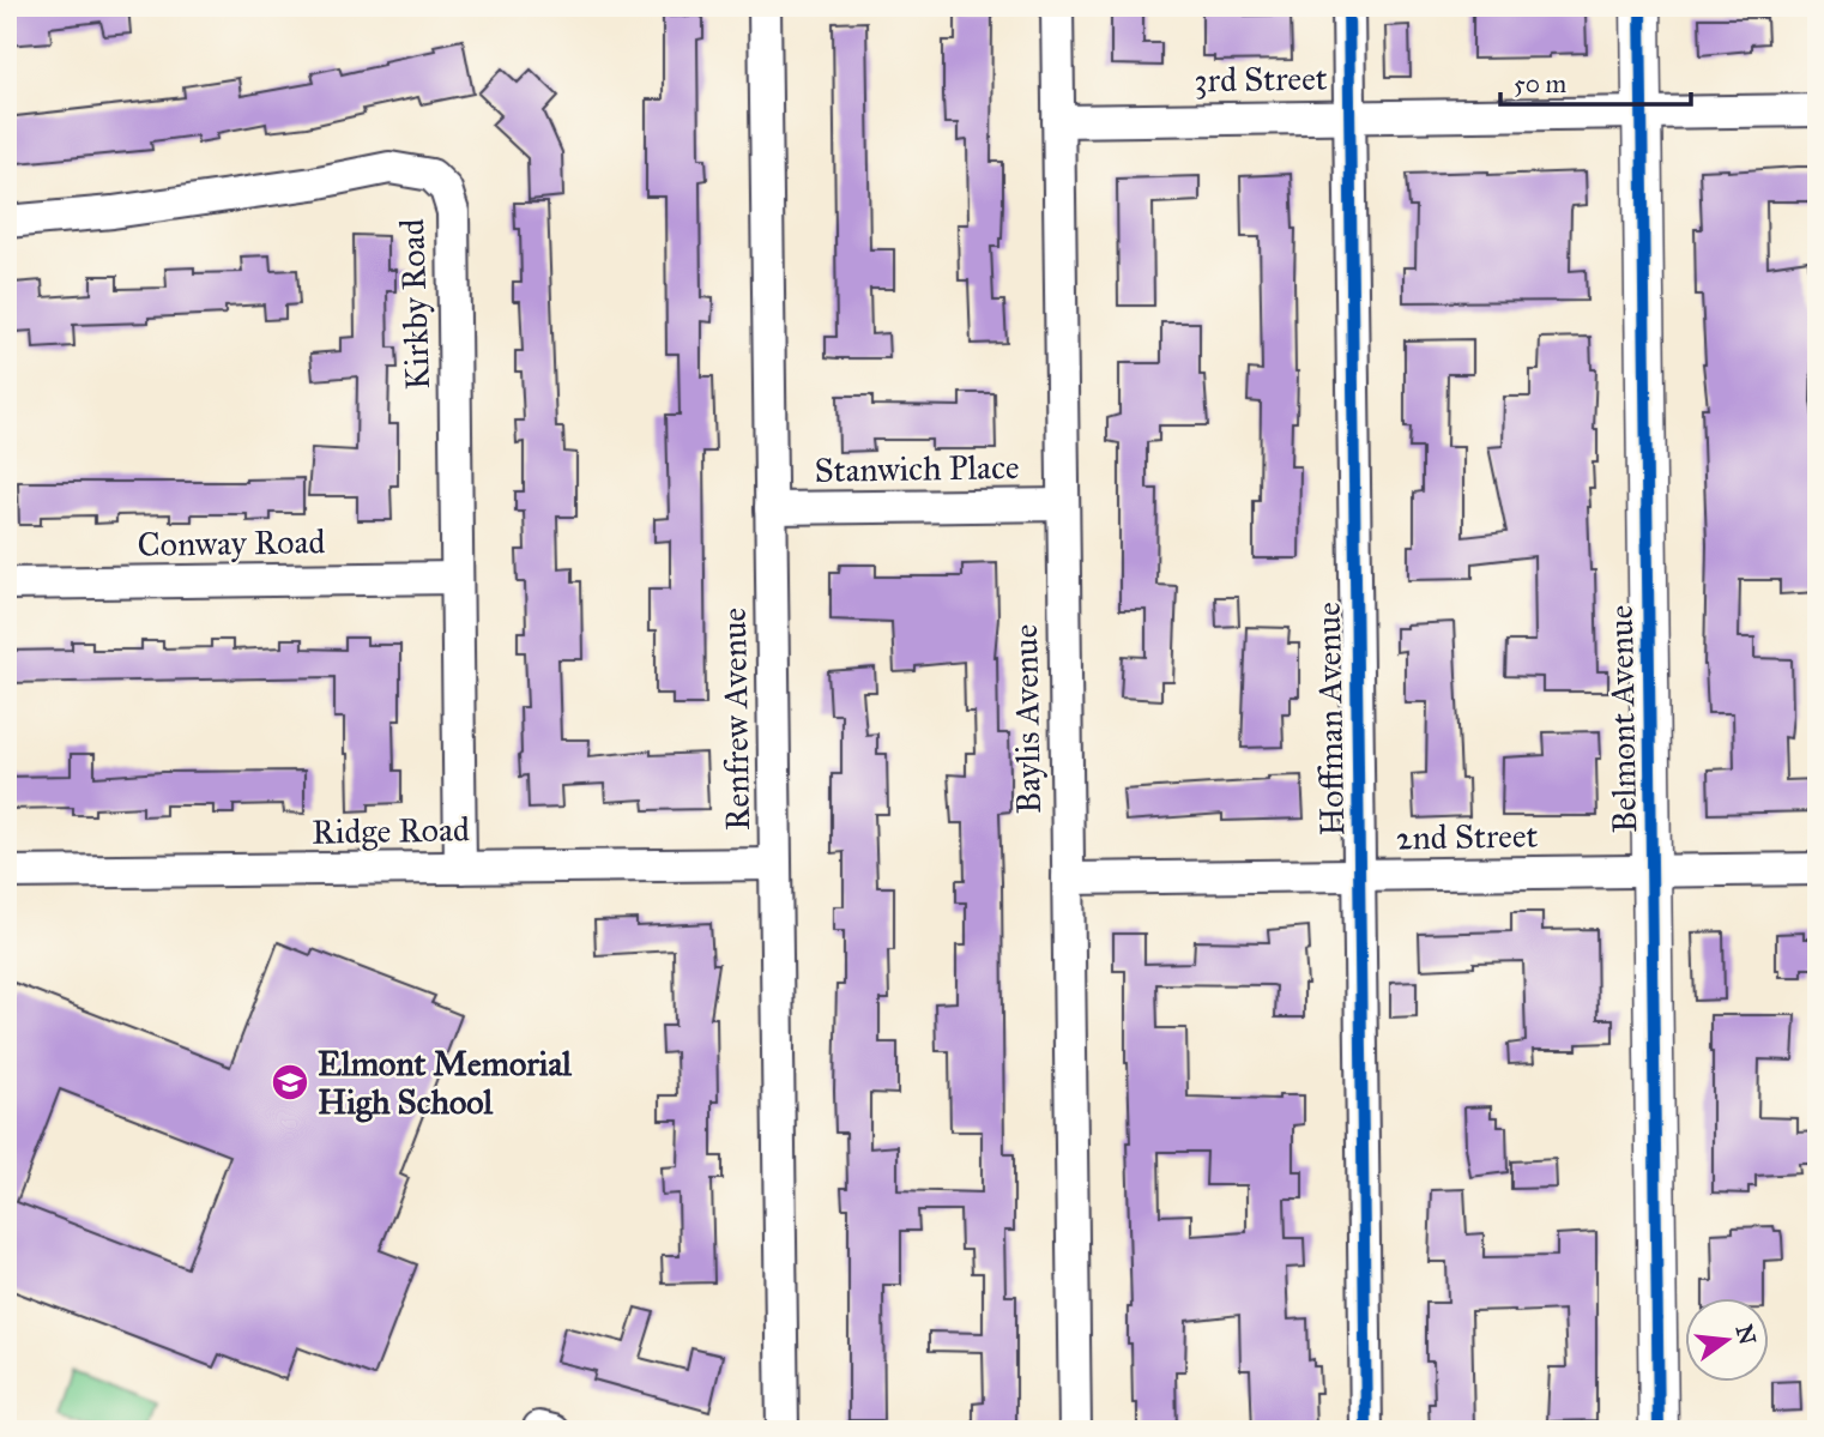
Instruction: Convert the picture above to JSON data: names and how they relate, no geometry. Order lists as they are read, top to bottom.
{
  "streets": {
    "street": [
      "3rd Street",
      "Kirkby Road",
      "Stanwich Place",
      "Conway Road",
      "Renfrew Avenue",
      "Baylis Avenue",
      "Hoffman Avenue",
      "Belmont Avenue",
      "Ridge Road",
      "2nd Street"
    ]
  },
  "crossings": [
    ["3rd Street", "Baylis Avenue"],
    ["3rd Street", "Hoffman Avenue"],
    ["3rd Street", "Belmont Avenue"],
    ["Kirkby Road", "Conway Road"],
    ["Kirkby Road", "Ridge Road"],
    ["Stanwich Place", "Renfrew Avenue"],
    ["Stanwich Place", "Baylis Avenue"],
    ["Renfrew Avenue", "Ridge Road"],
    ["Baylis Avenue", "2nd Street"],
    ["Hoffman Avenue", "2nd Street"],
    ["Belmont Avenue", "2nd Street"]
  ],
  "places": {
    "school or university": ["Elmont Memorial High School"]
  },
  "scale_bar": "50 m",
  "north": "right"
}
